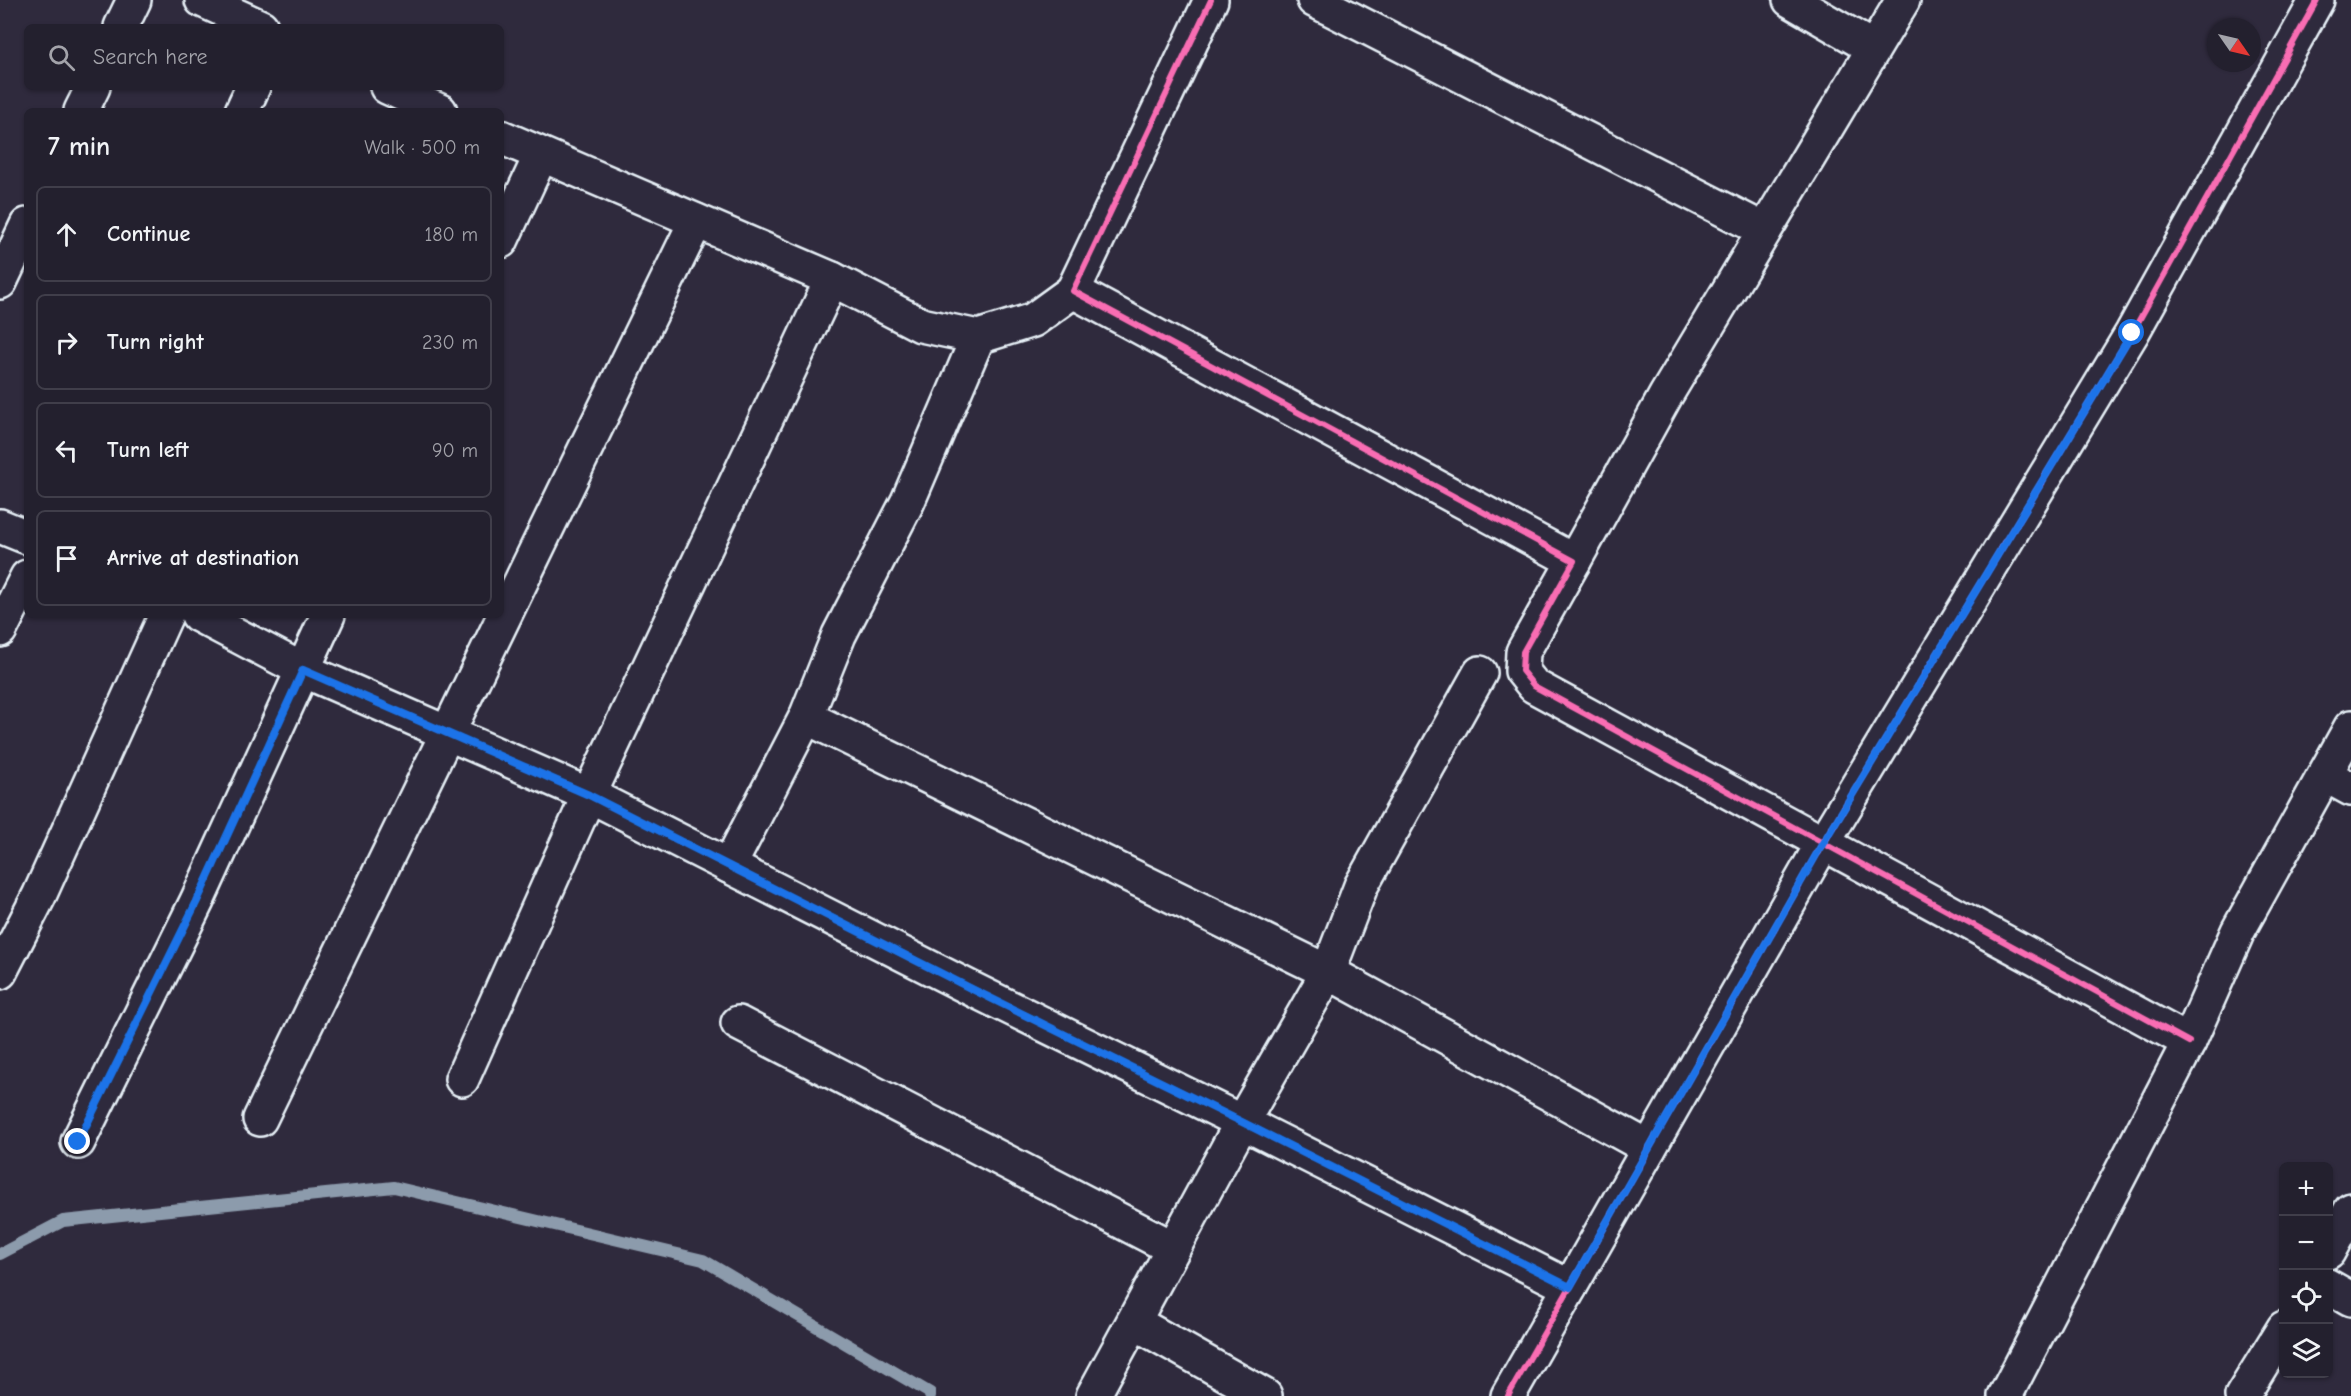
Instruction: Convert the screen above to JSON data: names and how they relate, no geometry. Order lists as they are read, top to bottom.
{
  "north": "bottom right",
  "page": {
    "search": "Search here",
    "heading": ["7 min", "Walk · 500 m"],
    "list": [
      ["Continue", "180 m"],
      ["Turn right", "230 m"],
      ["Turn left", "90 m"],
      "Arrive at destination"
    ],
    "map_buttons": ["+", "−"]
  }
}
